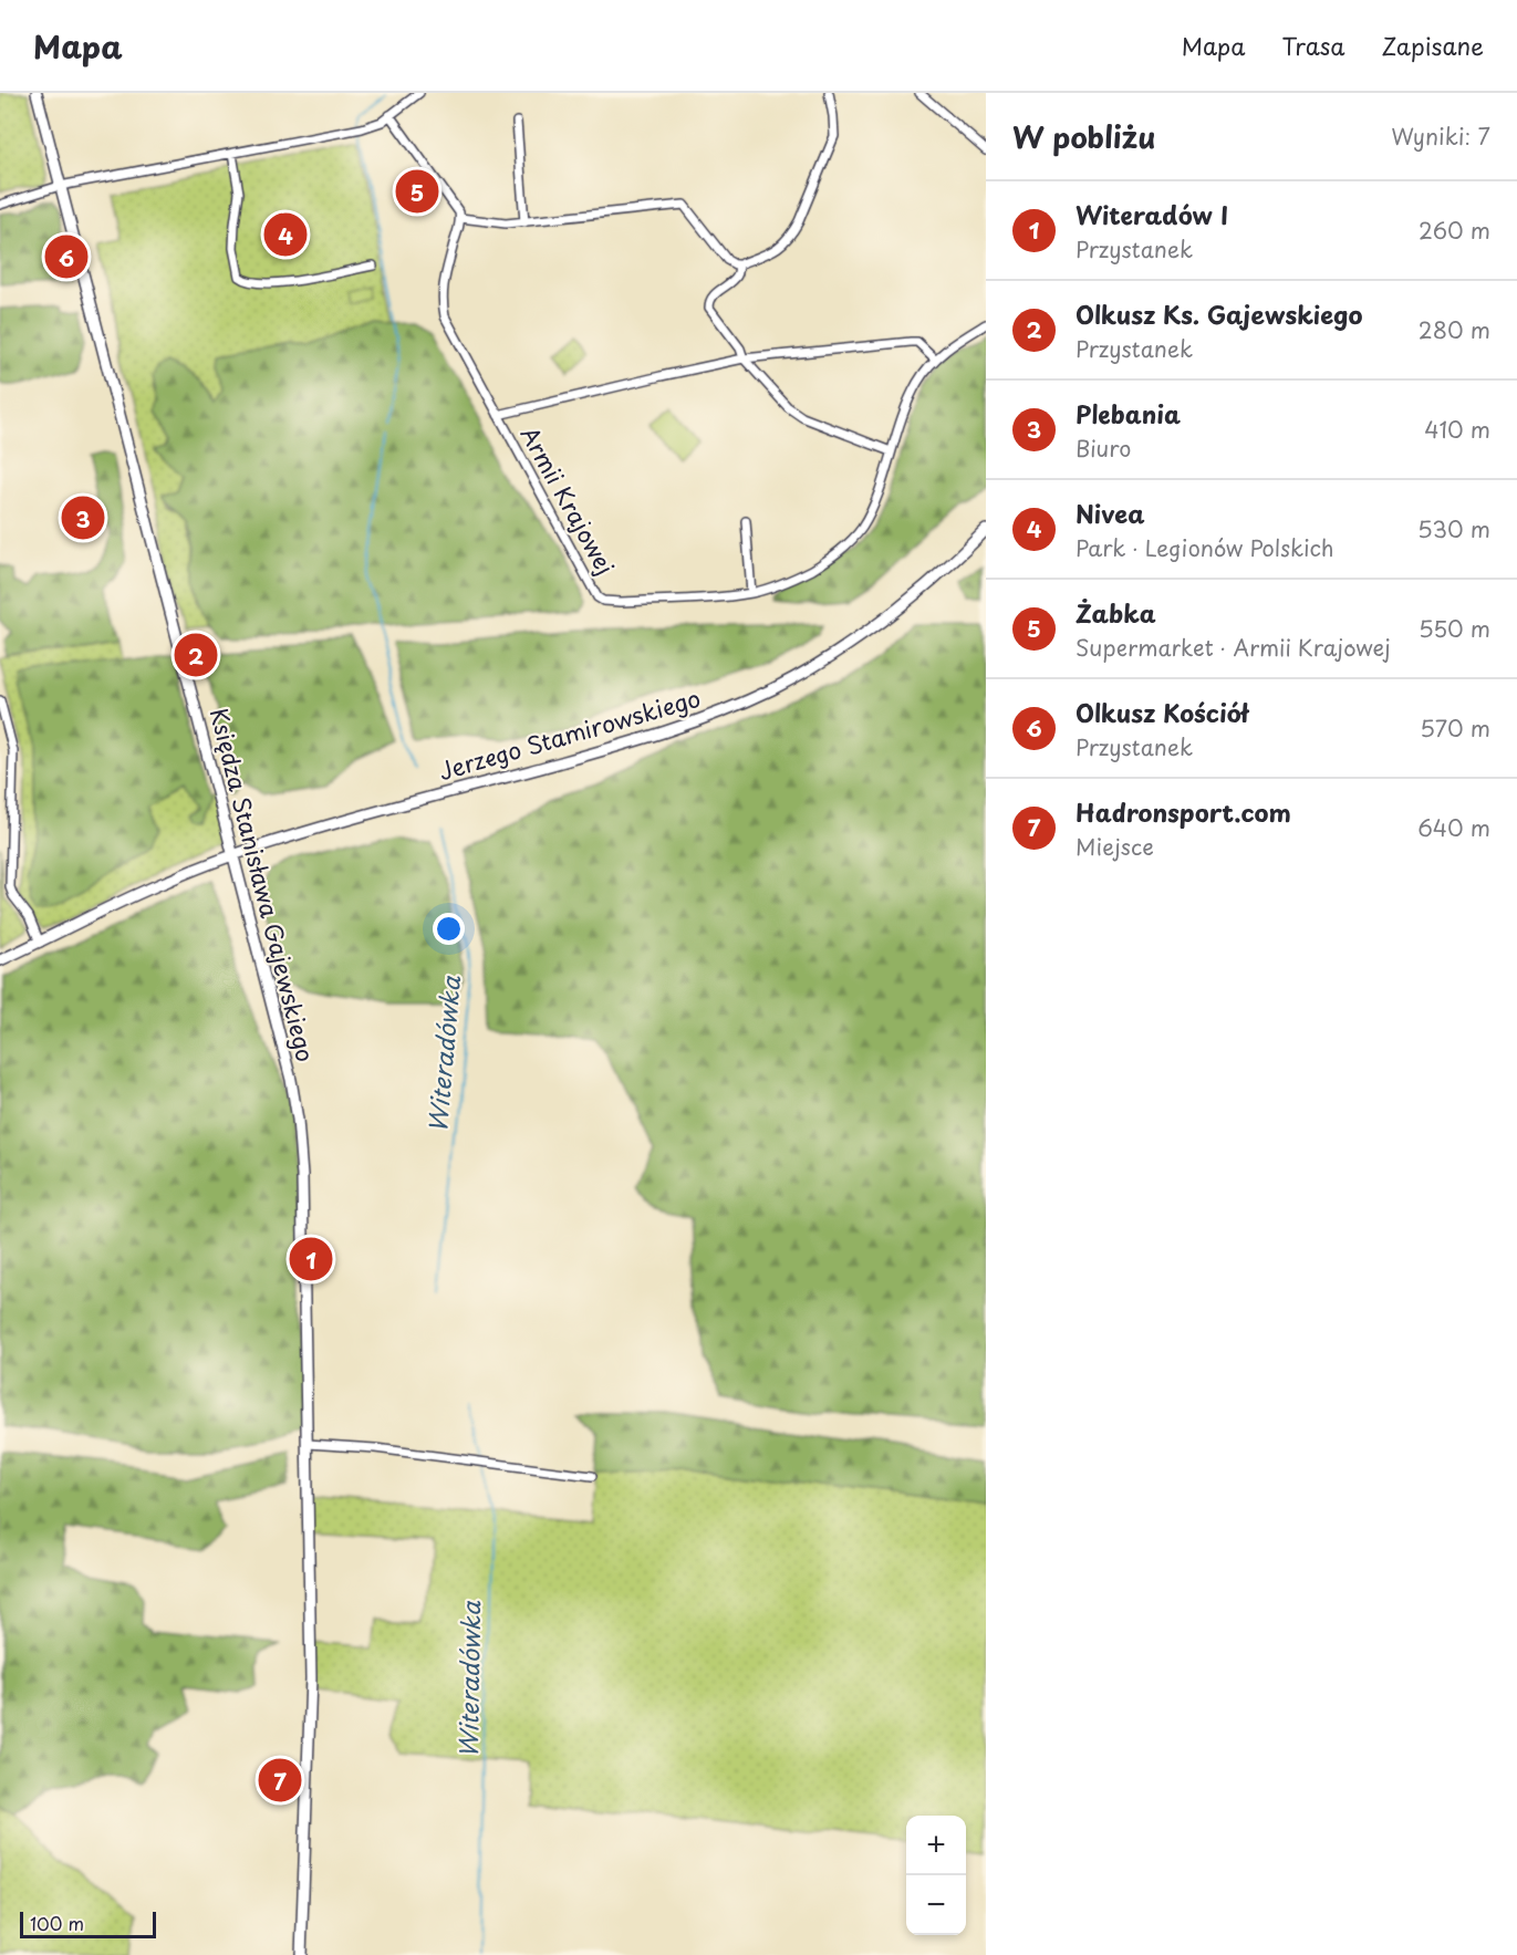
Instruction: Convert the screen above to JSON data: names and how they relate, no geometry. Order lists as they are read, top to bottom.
{
  "streets": {
    "street": ["Armii Krajowej", "Jerzego Stamirowskiego", "Księdza Stanisława Gajewskiego"]
  },
  "crossings": [
    ["Jerzego Stamirowskiego", "Księdza Stanisława Gajewskiego"]
  ],
  "water": ["Witeradówka"],
  "scale_bar": "100 m",
  "page": {
    "header": "Mapa",
    "nav": ["Mapa", "Trasa", "Zapisane"],
    "heading": ["W pobliżu", "Wyniki: 7"],
    "pins": [
      "5",
      "4",
      "6",
      "3",
      "2",
      "1",
      "7"
    ],
    "list": [
      {
        "mark": "1",
        "name": "Witeradów I",
        "note": "Przystanek",
        "value": "260 m"
      },
      {
        "mark": "2",
        "name": "Olkusz Ks. Gajewskiego",
        "note": "Przystanek",
        "value": "280 m"
      },
      {
        "mark": "3",
        "name": "Plebania",
        "note": "Biuro",
        "value": "410 m"
      },
      {
        "mark": "4",
        "name": "Nivea",
        "note": "Park · Legionów Polskich",
        "value": "530 m"
      },
      {
        "mark": "5",
        "name": "Żabka",
        "note": "Supermarket · Armii Krajowej",
        "value": "550 m"
      },
      {
        "mark": "6",
        "name": "Olkusz Kościół",
        "note": "Przystanek",
        "value": "570 m"
      },
      {
        "mark": "7",
        "name": "Hadronsport.com",
        "note": "Miejsce",
        "value": "640 m"
      }
    ],
    "map_buttons": ["+", "−"],
    "scale": "100 m"
  }
}
